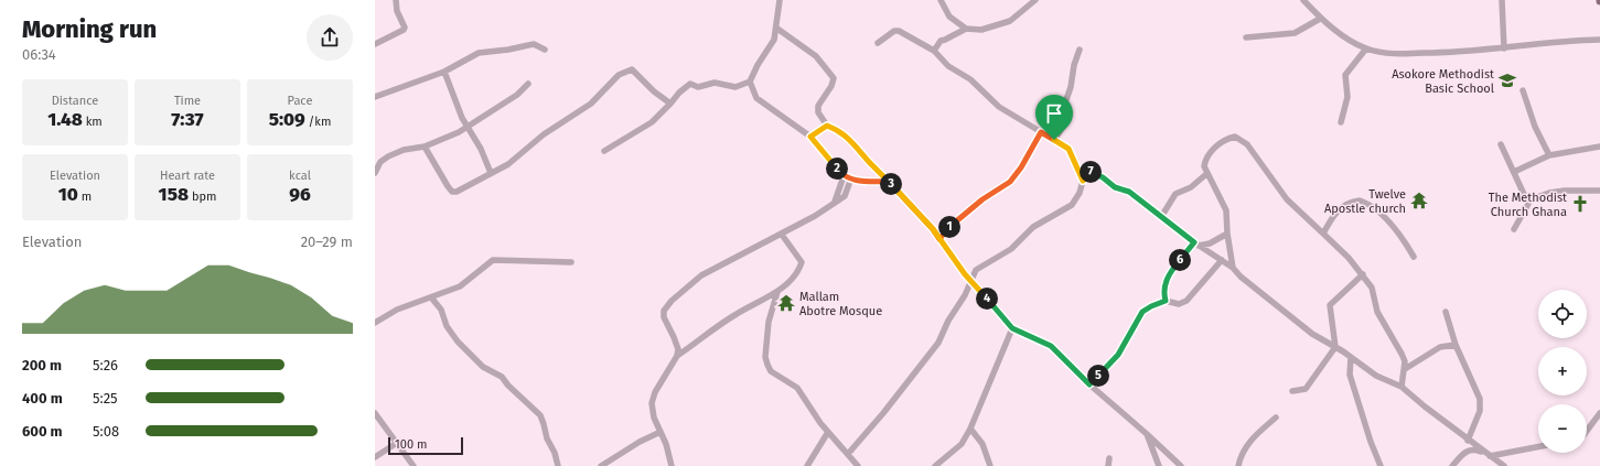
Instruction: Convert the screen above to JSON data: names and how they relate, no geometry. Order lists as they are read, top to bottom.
{
  "places": {
    "school or university": ["Asokore Methodist Basic School"],
    "temple": ["Twelve Apostle church", "Mallam Abotre Mosque"],
    "church": ["The Methodist Church Ghana"]
  },
  "scale_bar": "100 m",
  "page": {
    "heading": ["Morning run", "06:34"],
    "stats": [
      ["Distance", "1.48 km"],
      ["Time", "7:37"],
      ["Pace", "5:09 /km"],
      ["Elevation", "10 m"],
      ["Heart rate", "158 bpm"],
      ["kcal", "96"]
    ],
    "pins": [
      "2",
      "7",
      "3",
      "1",
      "6",
      "4",
      "5"
    ],
    "chart": ["Elevation", "20–29 m"],
    "map_buttons": ["+", "−"],
    "list": [
      {
        "name": "200 m",
        "note": "5:26"
      },
      {
        "name": "400 m",
        "note": "5:25"
      },
      {
        "name": "600 m",
        "note": "5:08"
      }
    ],
    "scale": "100 m"
  }
}
